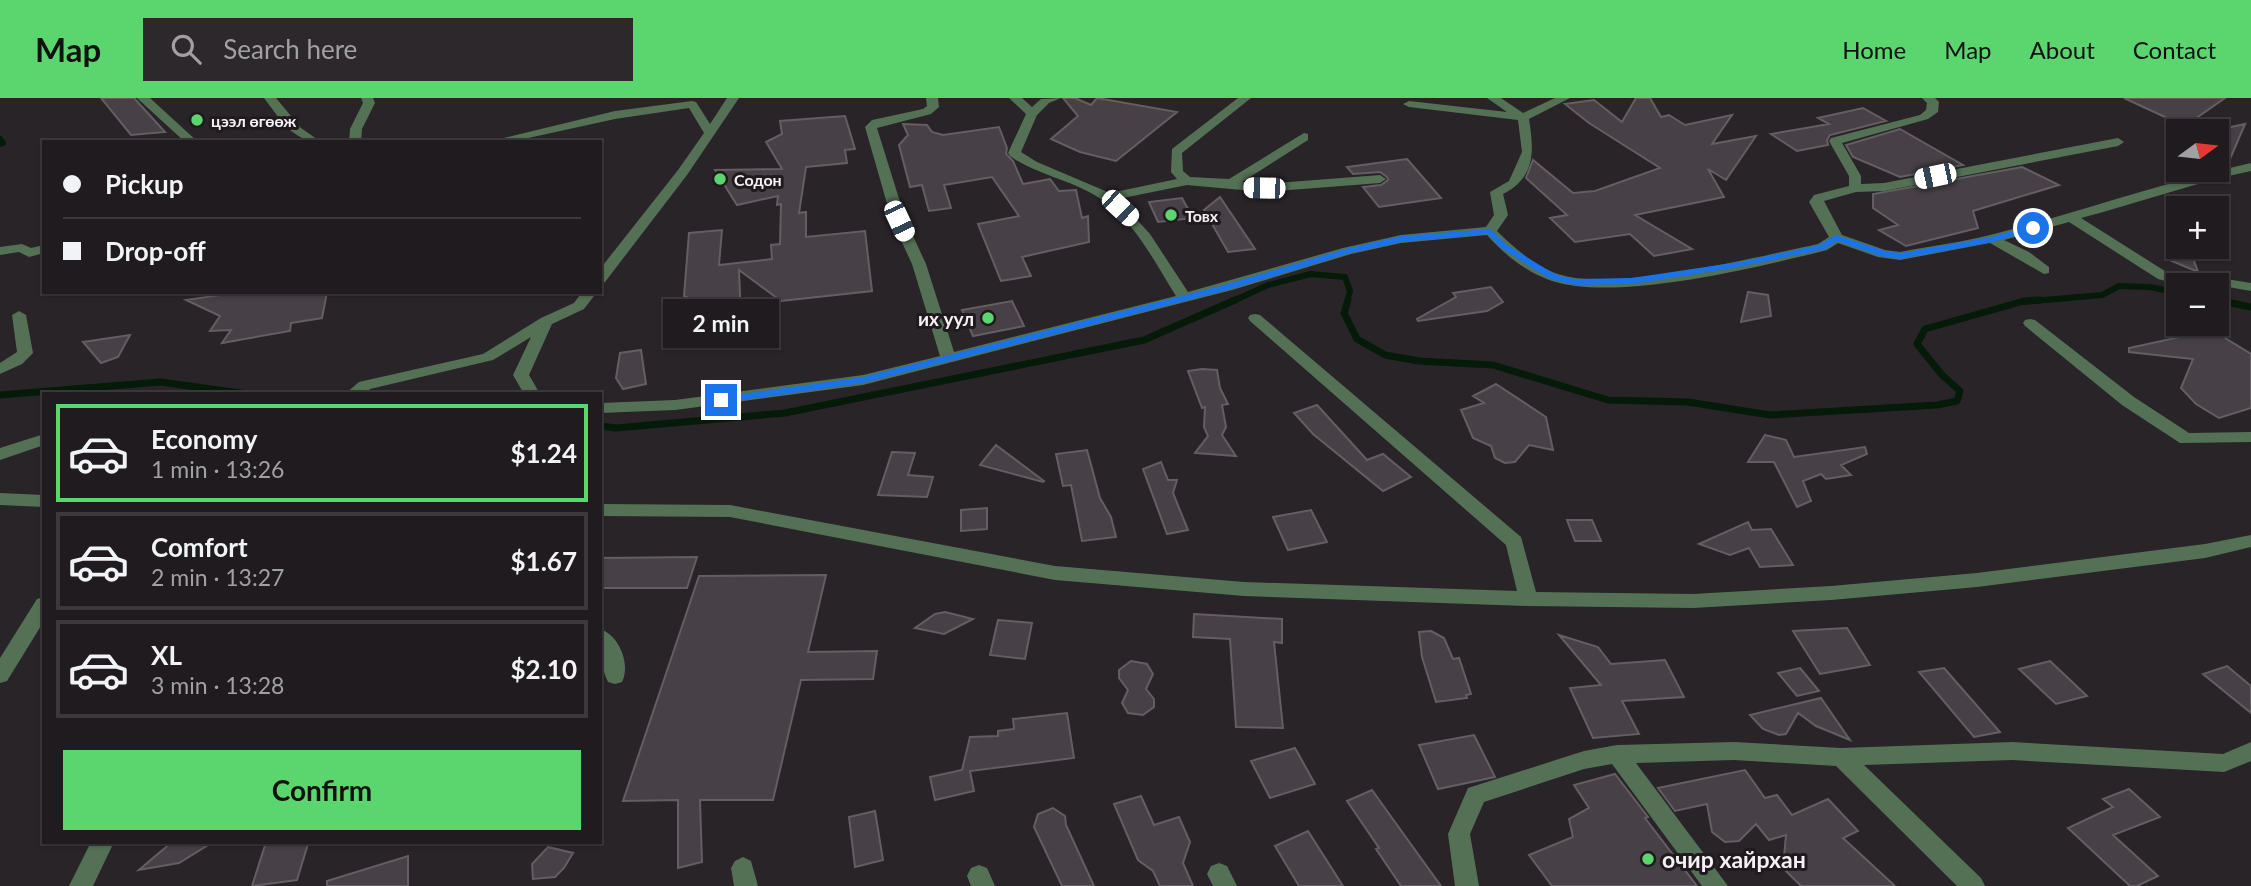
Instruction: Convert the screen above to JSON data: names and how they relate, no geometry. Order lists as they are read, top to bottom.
{
  "places": [
    "цээл өгөөж",
    "Содон",
    "Товх",
    "их уул",
    "очир хайрхан"
  ],
  "north": "right",
  "page": {
    "header": "Map",
    "search": "Search here",
    "nav": [
      "Home",
      "Map",
      "About",
      "Contact"
    ],
    "map_buttons": ["+", "−"],
    "banner": ["Pickup", "Drop-off"],
    "bubble": "2 min",
    "list": [
      {
        "name": "Economy",
        "note": "1 min · 13:26",
        "value": "$1.24"
      },
      {
        "name": "Comfort",
        "note": "2 min · 13:27",
        "value": "$1.67"
      },
      {
        "name": "XL",
        "note": "3 min · 13:28",
        "value": "$2.10"
      }
    ],
    "buttons": "Confirm"
  }
}
